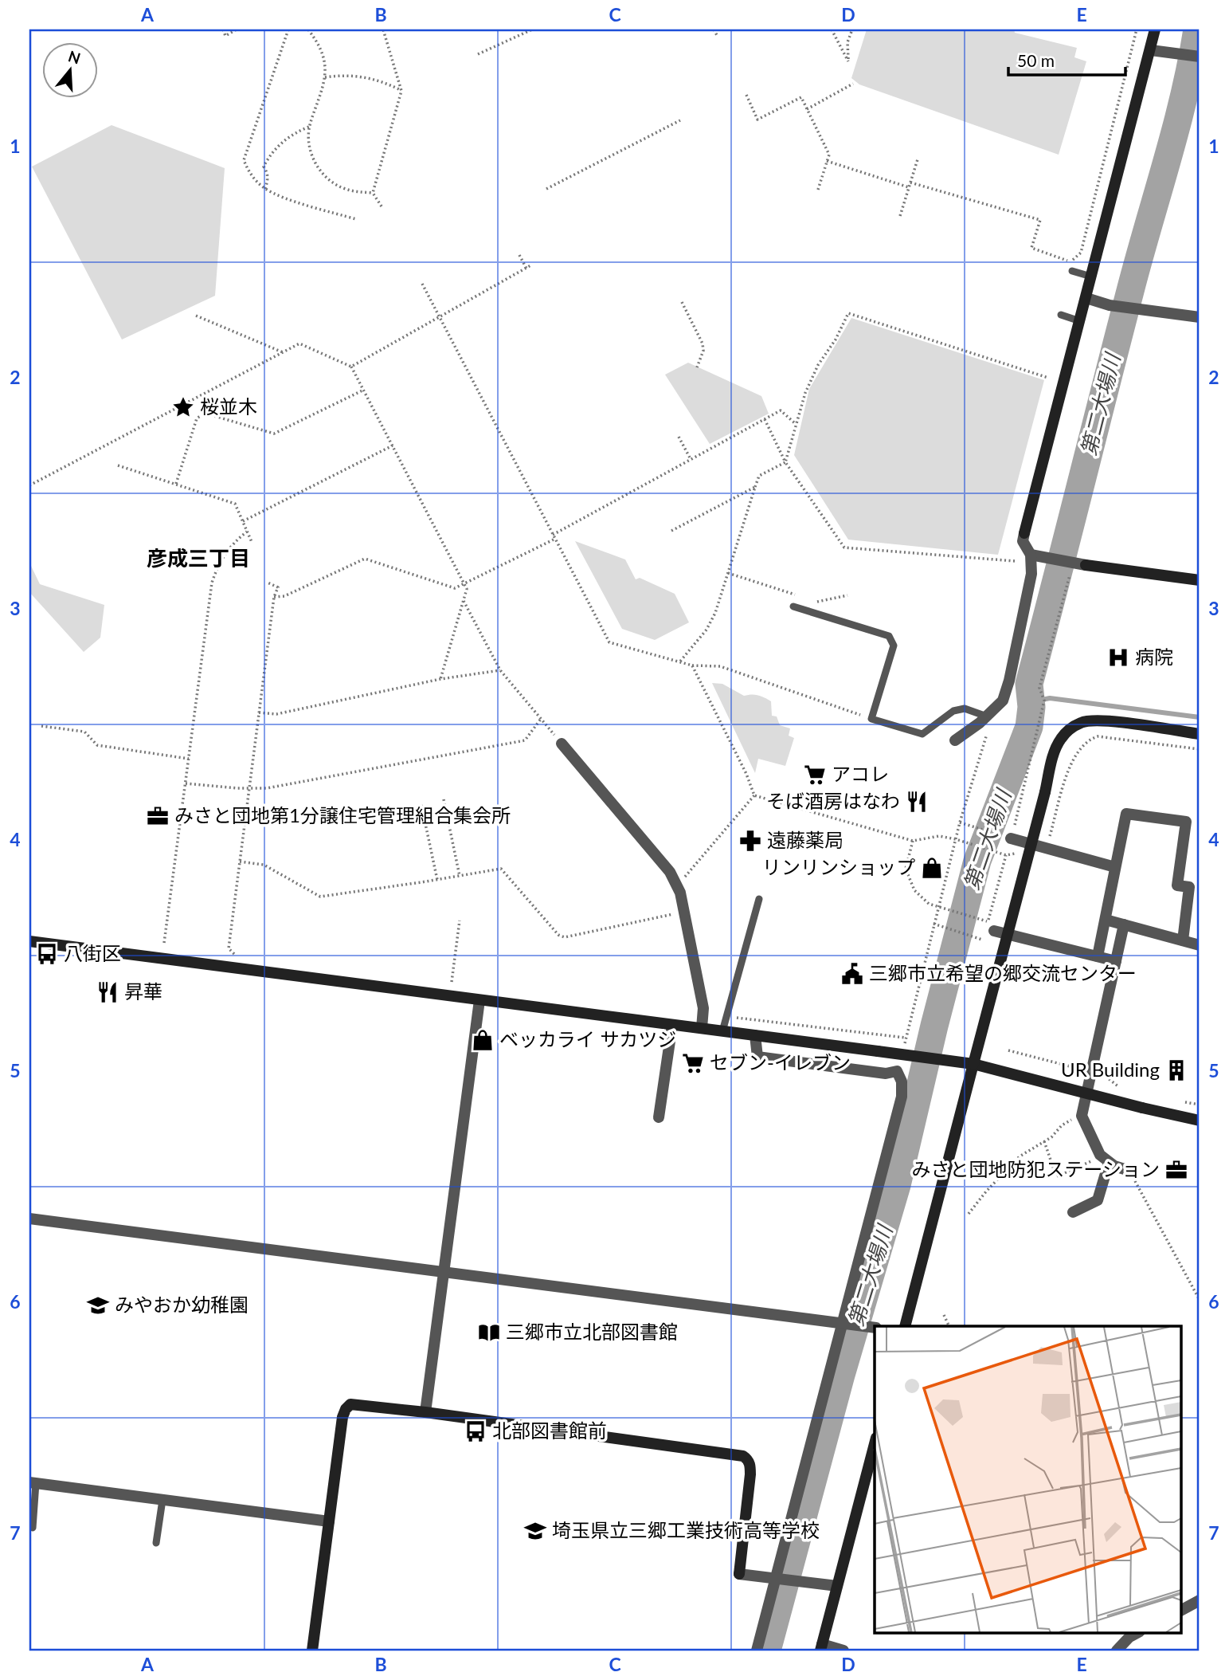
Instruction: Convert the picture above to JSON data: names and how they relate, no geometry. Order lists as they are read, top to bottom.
{
  "districts": ["彦成三丁目"],
  "water": ["第二大場川"],
  "places": {
    "place": ["桜並木"],
    "hospital": ["病院"],
    "supermarket": ["アコレ", "セブン-イレブン"],
    "restaurant": ["そば酒房はなわ", "昇華"],
    "office": ["みさと団地第1分譲住宅管理組合集会所", "みさと団地防犯ステーション"],
    "pharmacy": ["遠藤薬局"],
    "shop": ["リンリンショップ", "ベッカライ サカツジ"],
    "bus stop": ["八街区", "北部図書館前"],
    "public building": ["三郷市立希望の郷交流センター"],
    "building": ["UR Building"],
    "school or university": ["みやおか幼稚園", "埼玉県立三郷工業技術高等学校"],
    "library": ["三郷市立北部図書館"]
  },
  "scale_bar": "50 m",
  "north": "top",
  "grid": {
    "columns": [
      "A",
      "B",
      "C",
      "D",
      "E"
    ],
    "rows": [
      "1",
      "2",
      "3",
      "4",
      "5",
      "6",
      "7"
    ]
  }
}
